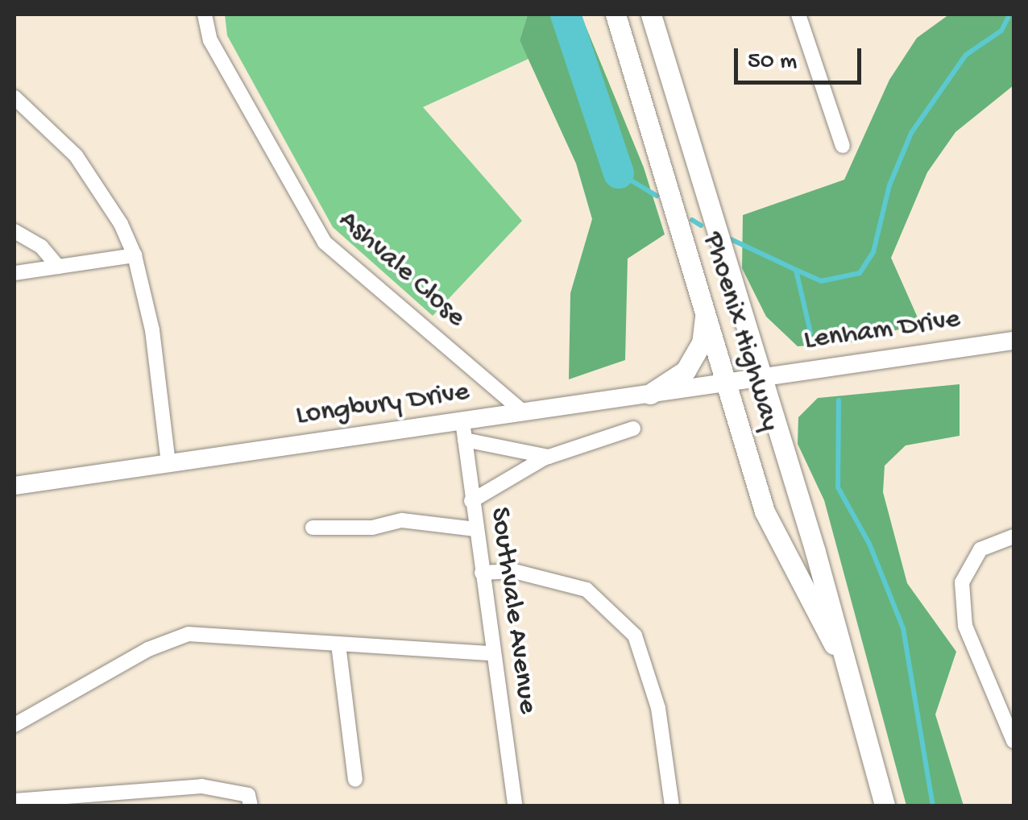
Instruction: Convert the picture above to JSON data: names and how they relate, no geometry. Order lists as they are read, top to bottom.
{
  "streets": {
    "main road": ["Phoenix Highway"],
    "street": [
      "Ashvale Close",
      "Lenham Drive",
      "Longbury Drive",
      "Southvale Avenue"
    ]
  },
  "crossings": [
    ["Ashvale Close", "Longbury Drive"],
    ["Lenham Drive", "Phoenix Highway"],
    ["Lenham Drive", "Longbury Drive"],
    ["Phoenix Highway", "Longbury Drive"],
    ["Longbury Drive", "Southvale Avenue"]
  ],
  "scale_bar": "50 m"
}
